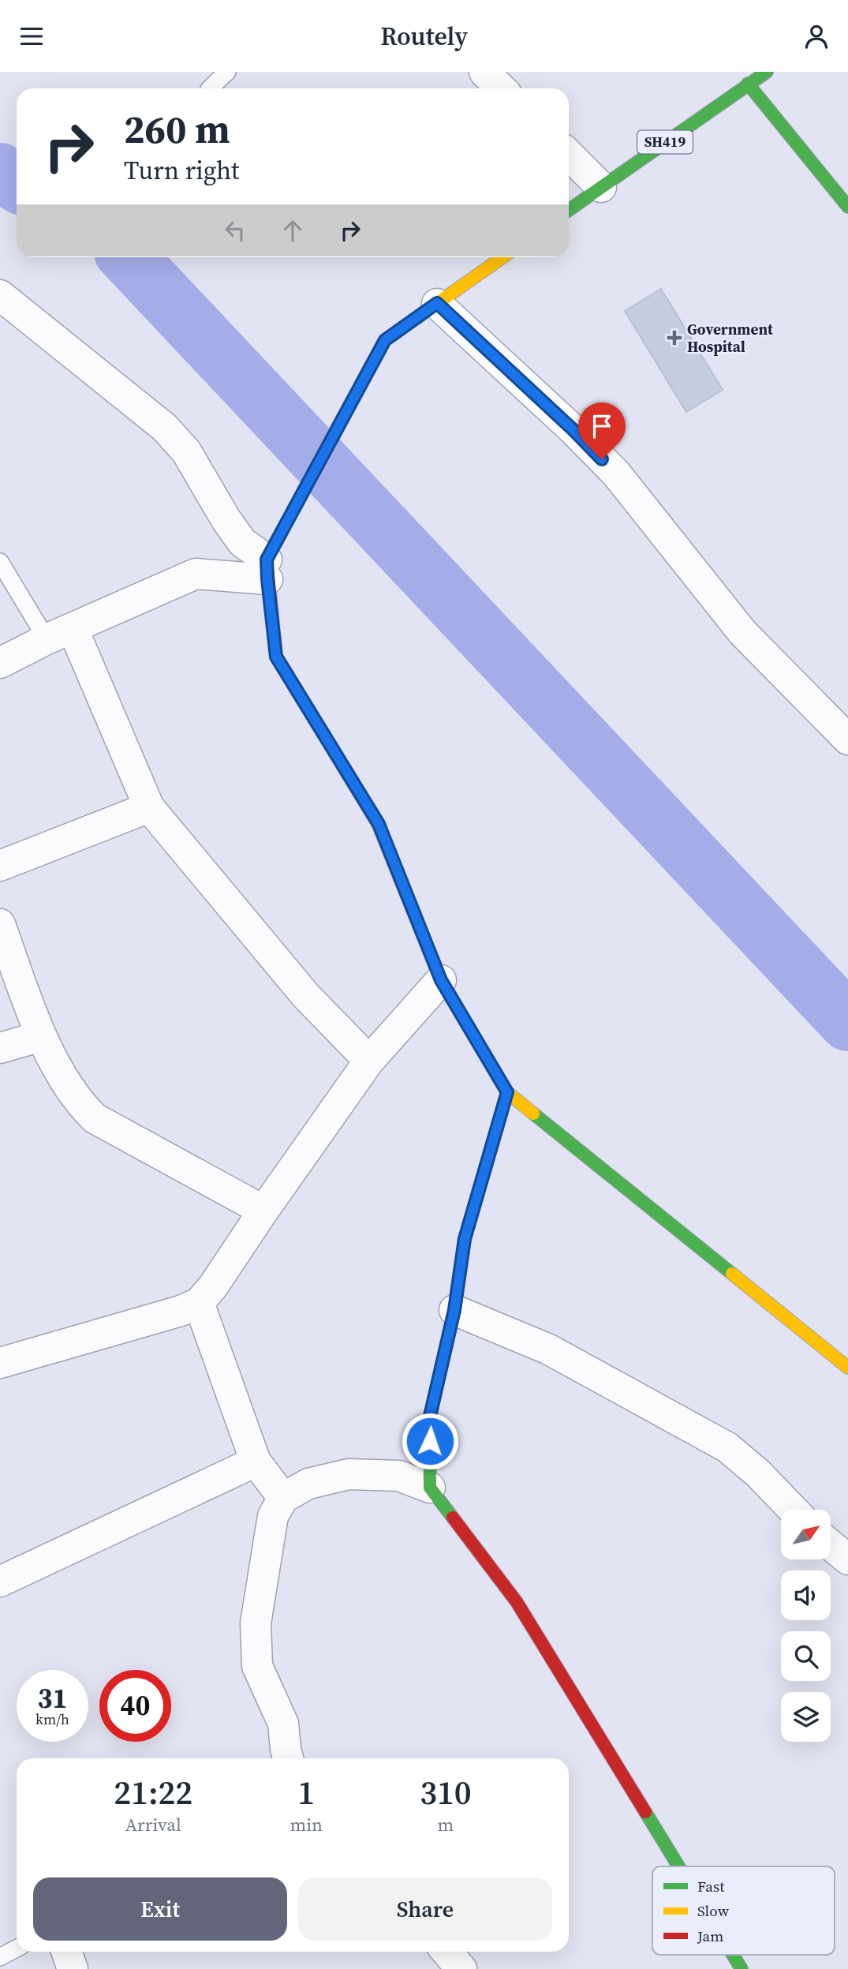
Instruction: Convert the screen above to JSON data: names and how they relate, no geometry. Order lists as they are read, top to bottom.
{
  "streets": {
    "main road": ["SH419"]
  },
  "places": {
    "health": ["Government Hospital"]
  },
  "legend": ["Fast", "Slow", "Jam"],
  "north": "top right",
  "page": {
    "header": "Routely",
    "turn": ["260 m", "Turn right"],
    "speed": "31 km/h",
    "limit": "40",
    "eta": [
      "21:22",
      "Arrival",
      "1",
      "min",
      "310",
      "m"
    ],
    "buttons": ["Exit", "Share"]
  }
}
